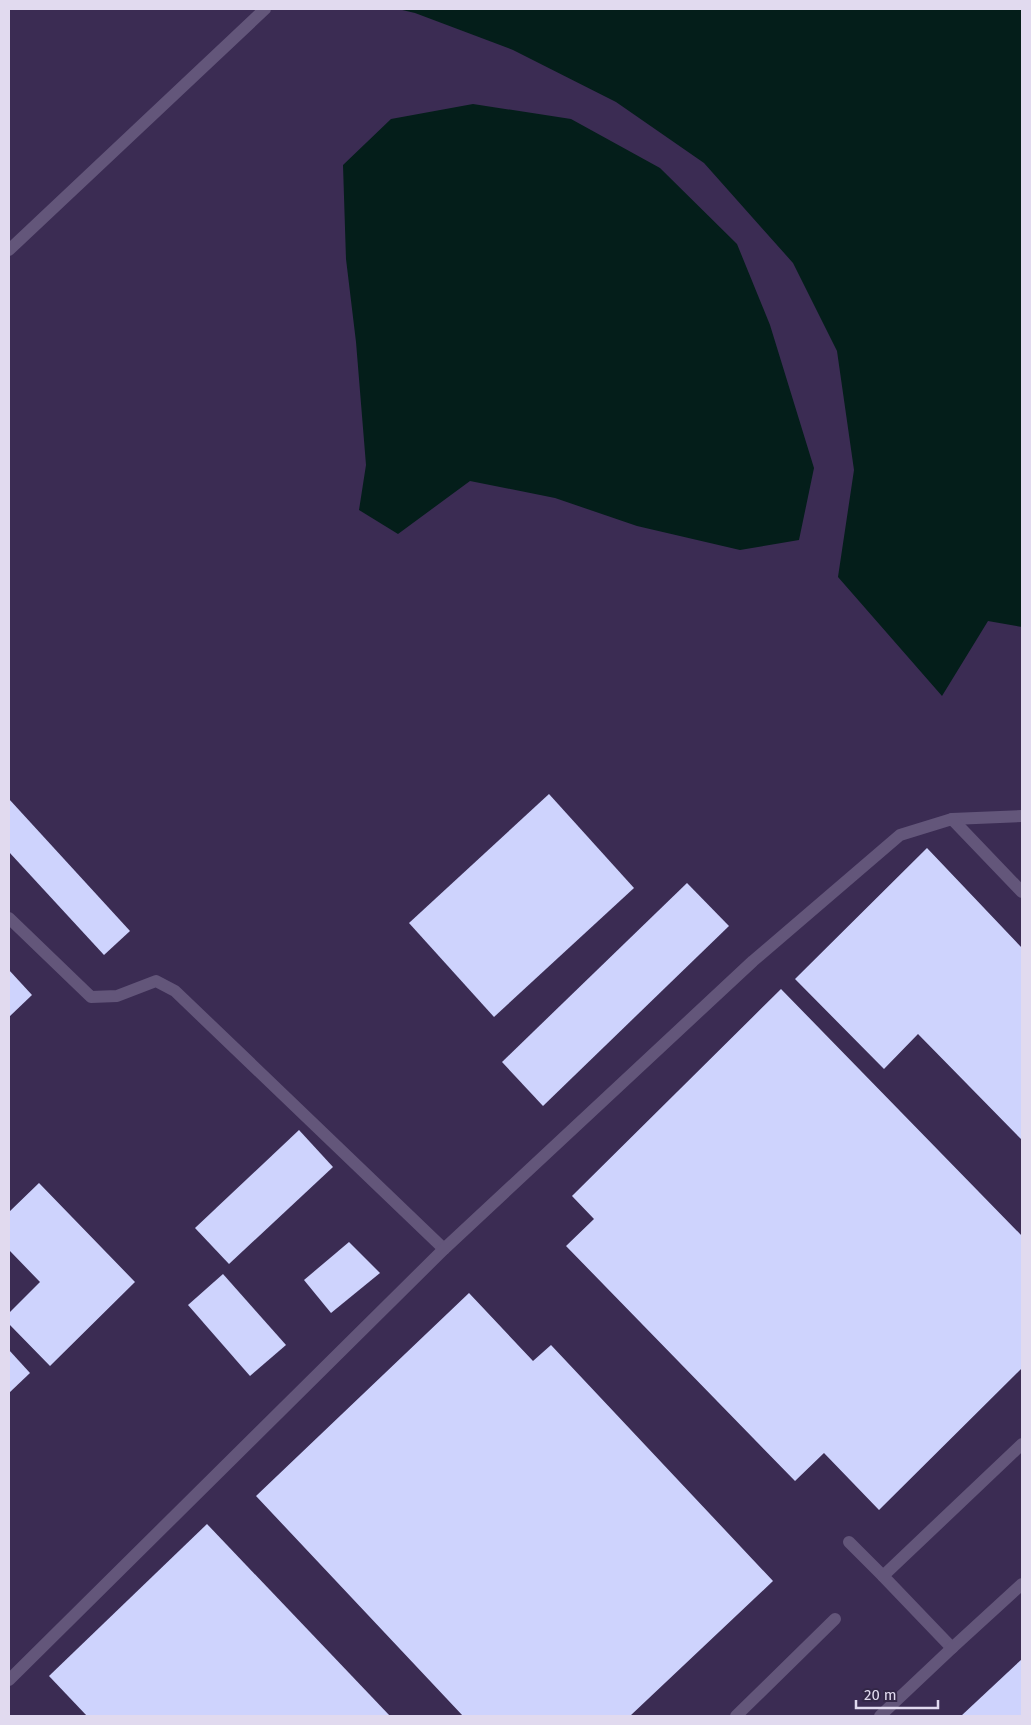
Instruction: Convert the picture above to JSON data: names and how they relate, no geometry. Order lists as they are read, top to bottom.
{
  "scale_bar": "20 m"
}
